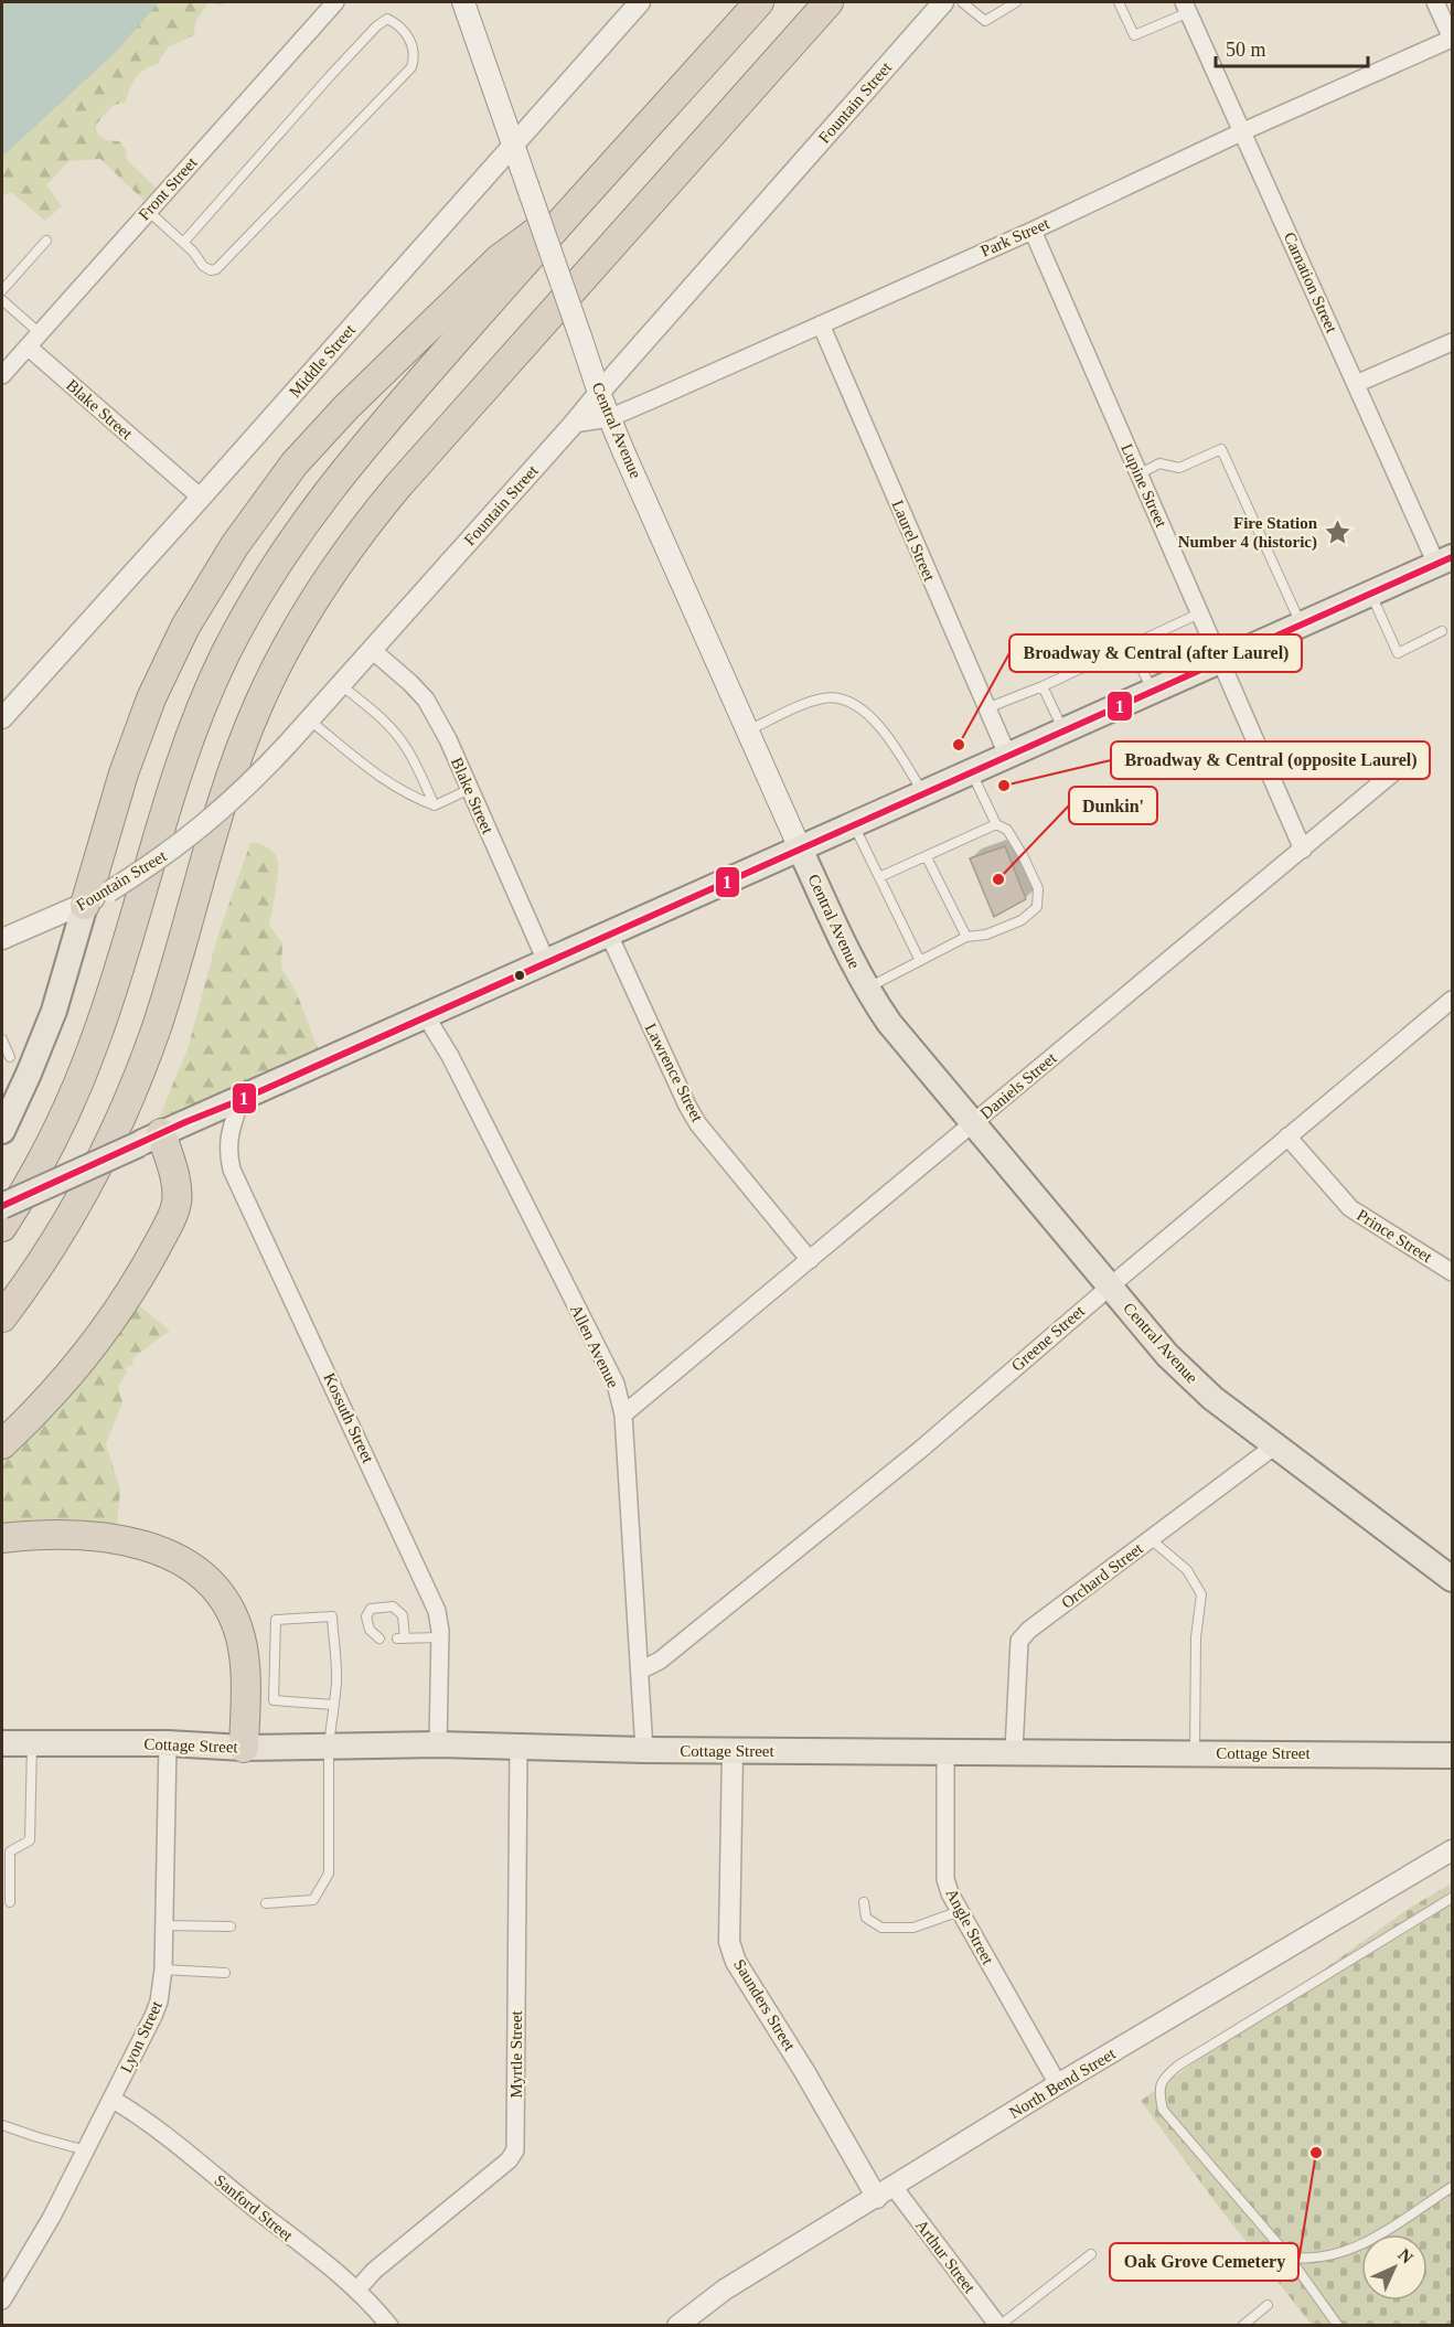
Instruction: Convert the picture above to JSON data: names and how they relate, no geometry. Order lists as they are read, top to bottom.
{
  "streets": {
    "main road": ["Central Avenue", "Cottage Street"],
    "street": [
      "Fountain Street",
      "Front Street",
      "Park Street",
      "Carnation Street",
      "Middle Street",
      "Blake Street",
      "Lupine Street",
      "Laurel Street",
      "Lawrence Street",
      "Daniels Street",
      "Prince Street",
      "Greene Street",
      "Allen Avenue",
      "Kossuth Street",
      "Orchard Street",
      "Angle Street",
      "Saunders Street",
      "Lyon Street",
      "Myrtle Street",
      "North Bend Street",
      "Sanford Street",
      "Arthur Street"
    ]
  },
  "crossings": [
    ["Fountain Street", "Park Street"],
    ["Fountain Street", "Blake Street"],
    ["Fountain Street", "Central Avenue"],
    ["Front Street", "Blake Street"],
    ["Park Street", "Carnation Street"],
    ["Park Street", "Central Avenue"],
    ["Park Street", "Lupine Street"],
    ["Park Street", "Laurel Street"],
    ["Middle Street", "Blake Street"],
    ["Middle Street", "Central Avenue"],
    ["Central Avenue", "Daniels Street"],
    ["Central Avenue", "Greene Street"],
    ["Central Avenue", "Orchard Street"],
    ["Lupine Street", "Daniels Street"],
    ["Lawrence Street", "Daniels Street"],
    ["Daniels Street", "Allen Avenue"],
    ["Prince Street", "Greene Street"],
    ["Greene Street", "Allen Avenue"],
    ["Allen Avenue", "Cottage Street"],
    ["Kossuth Street", "Cottage Street"],
    ["Orchard Street", "Cottage Street"],
    ["Cottage Street", "Angle Street"],
    ["Cottage Street", "Saunders Street"],
    ["Cottage Street", "Lyon Street"],
    ["Cottage Street", "Myrtle Street"],
    ["Angle Street", "North Bend Street"],
    ["Saunders Street", "North Bend Street"],
    ["Saunders Street", "Arthur Street"],
    ["Lyon Street", "Sanford Street"],
    ["Myrtle Street", "Sanford Street"],
    ["North Bend Street", "Arthur Street"]
  ],
  "places": {
    "place": ["Fire Station Number 4 (historic)"],
    "other": [
      "Broadway & Central (after Laurel)",
      "Broadway & Central (opposite Laurel)",
      "Dunkin'",
      "Oak Grove Cemetery"
    ]
  },
  "lines": ["transit line 1"],
  "scale_bar": "50 m",
  "north": "top right"
}
